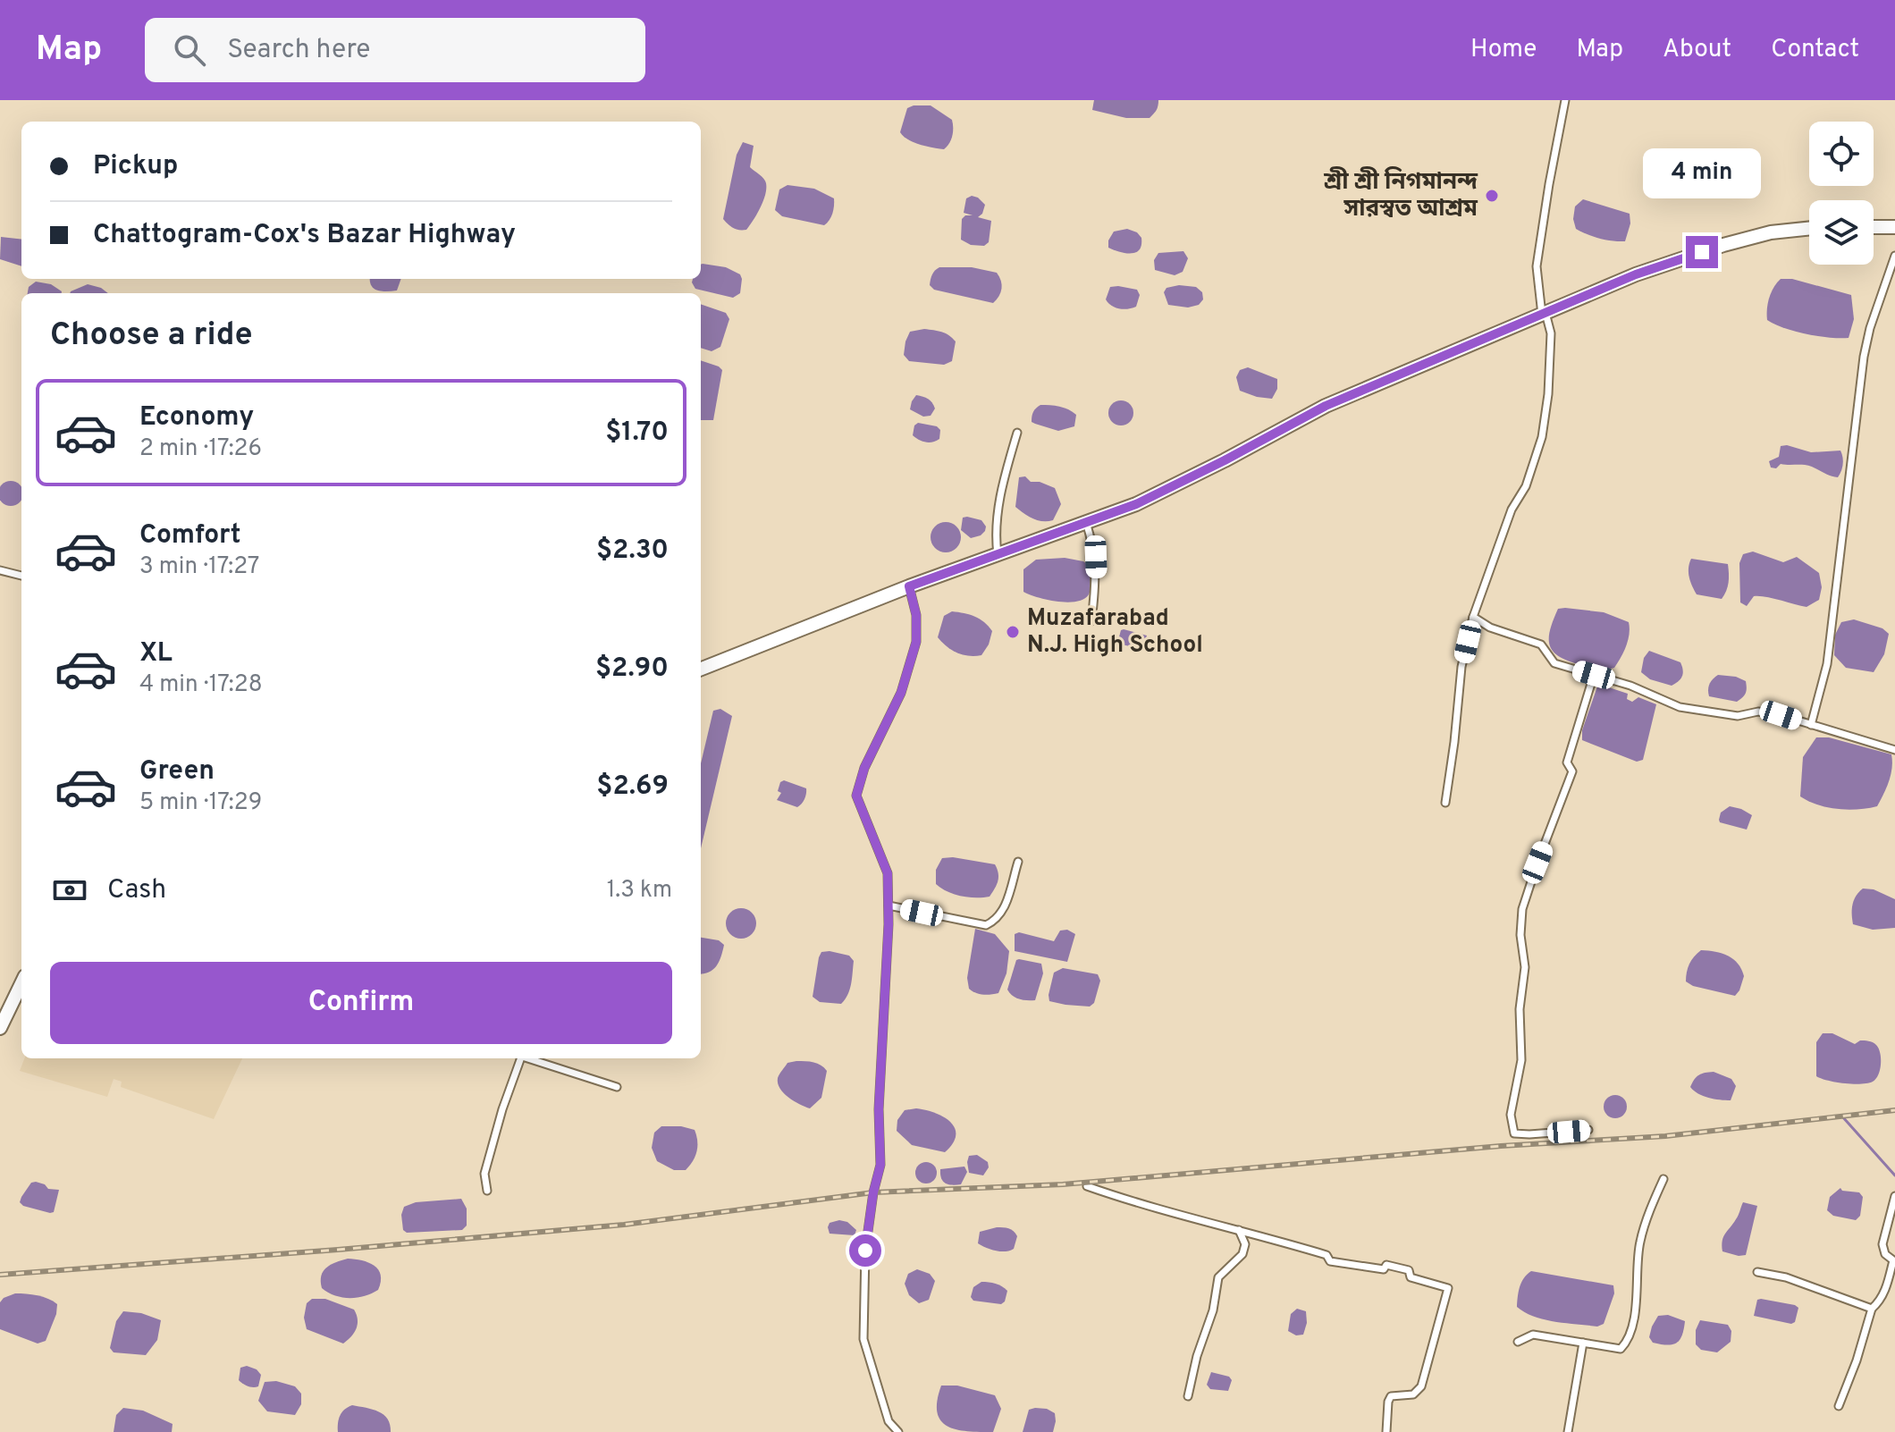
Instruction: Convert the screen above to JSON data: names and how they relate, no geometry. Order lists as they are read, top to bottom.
{
  "places": ["শ্রী শ্রী নিগমানন্দ সারস্বত আশ্রম", "Muzafarabad N.J. High School"],
  "page": {
    "header": "Map",
    "search": "Search here",
    "nav": [
      "Home",
      "Map",
      "About",
      "Contact"
    ],
    "banner": ["Pickup", "Chattogram-Cox's Bazar Highway"],
    "bubble": "4 min",
    "heading": "Choose a ride",
    "list": [
      {
        "name": "Economy",
        "note": "2 min · 17:26",
        "value": "$1.70"
      },
      {
        "name": "Comfort",
        "note": "3 min · 17:27",
        "value": "$2.30"
      },
      {
        "name": "XL",
        "note": "4 min · 17:28",
        "value": "$2.90"
      },
      {
        "name": "Green",
        "note": "5 min · 17:29",
        "value": "$2.69"
      }
    ],
    "pay": ["Cash", "1.3 km"],
    "buttons": "Confirm"
  }
}
